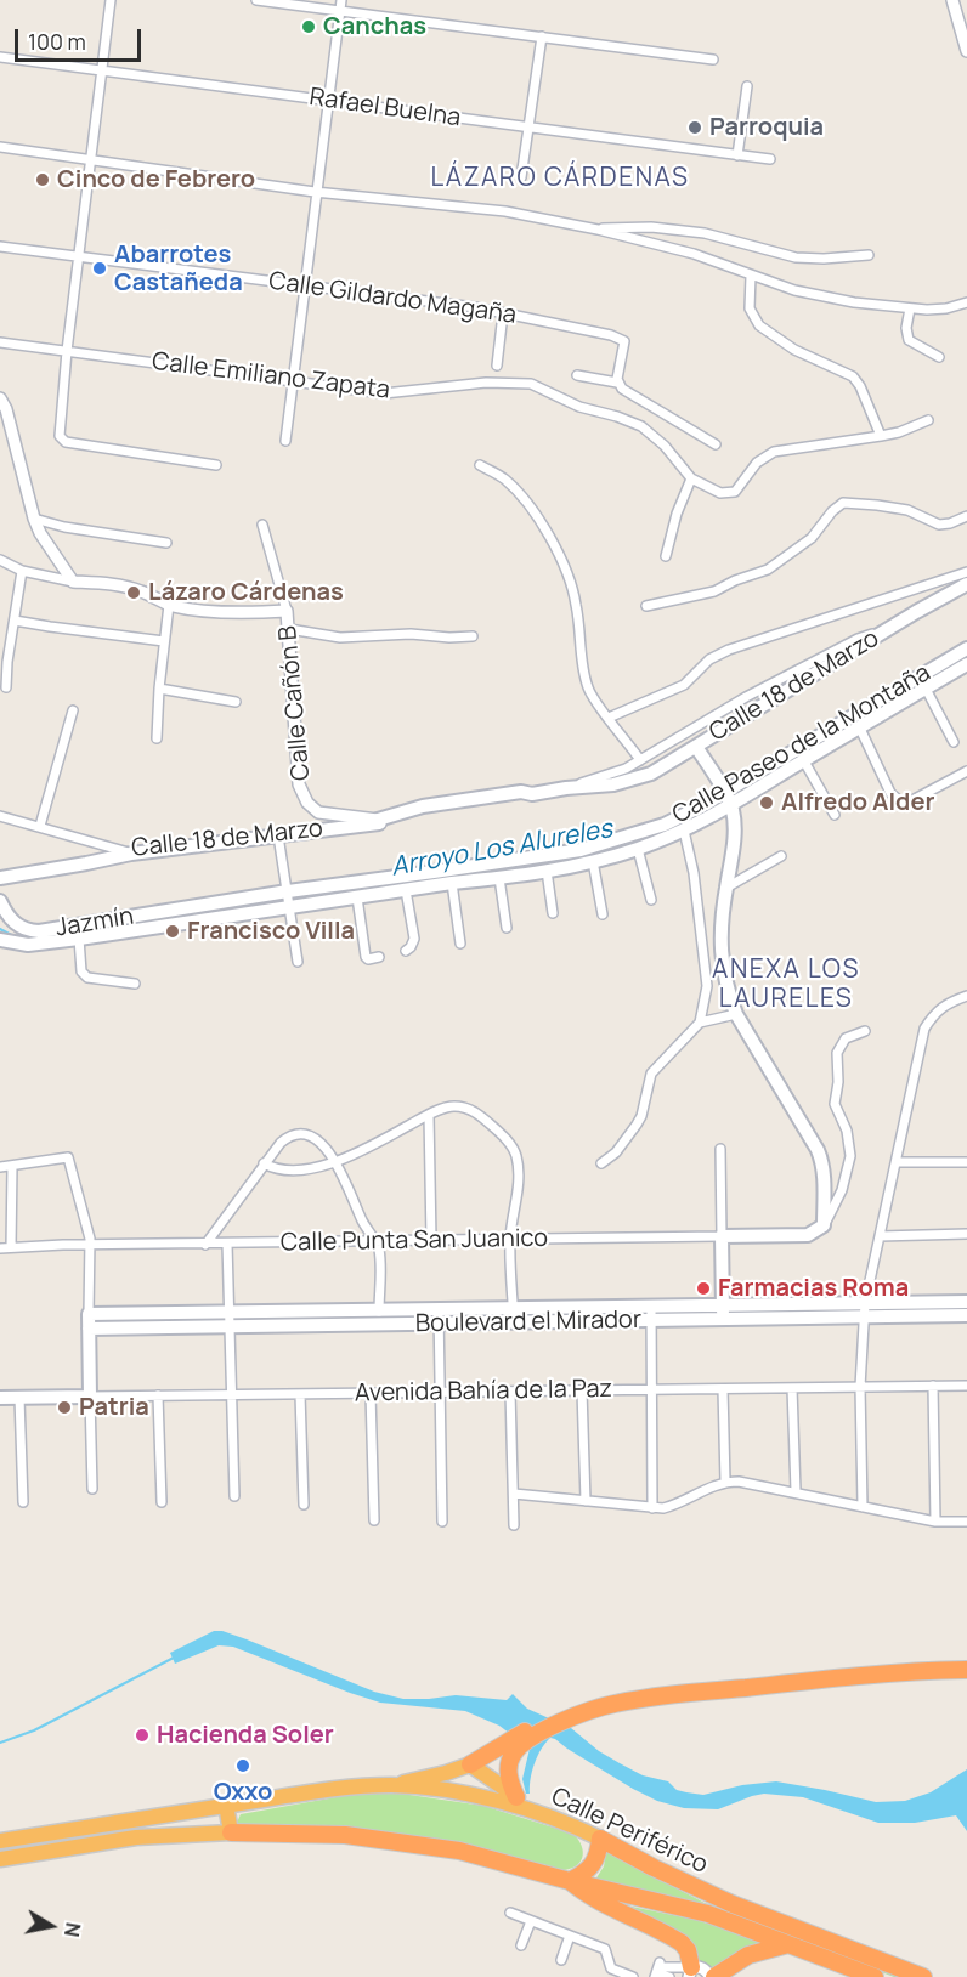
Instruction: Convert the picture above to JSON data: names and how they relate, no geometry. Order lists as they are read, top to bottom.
{
  "streets": {
    "highway": ["Calle Periférico"],
    "main road": [
      "Calle 18 de Marzo",
      "Calle Paseo de la Montaña",
      "Jazmín",
      "Calle Punta San Juanico",
      "Boulevard el Mirador",
      "Avenida Bahía de la Paz"
    ],
    "street": [
      "Rafael Buelna",
      "Calle Gildardo Magaña",
      "Calle Emiliano Zapata",
      "Calle Cañón B"
    ]
  },
  "crossings": [
    ["Calle 18 de Marzo", "Calle Cañón B"],
    ["Calle Paseo de la Montaña", "Jazmín"]
  ],
  "districts": ["LÁZARO CÁRDENAS", "ANEXA LOS LAURELES"],
  "water": ["Arroyo Los Alureles"],
  "places": [
    "Canchas",
    "Parroquia",
    "Cinco de Febrero",
    "Abarrotes Castañeda",
    "Lázaro Cárdenas",
    "Alfredo Alder",
    "Francisco Villa",
    "Farmacias Roma",
    "Patria",
    "Hacienda Soler",
    "Oxxo"
  ],
  "scale_bar": "100 m",
  "north": "right"
}
